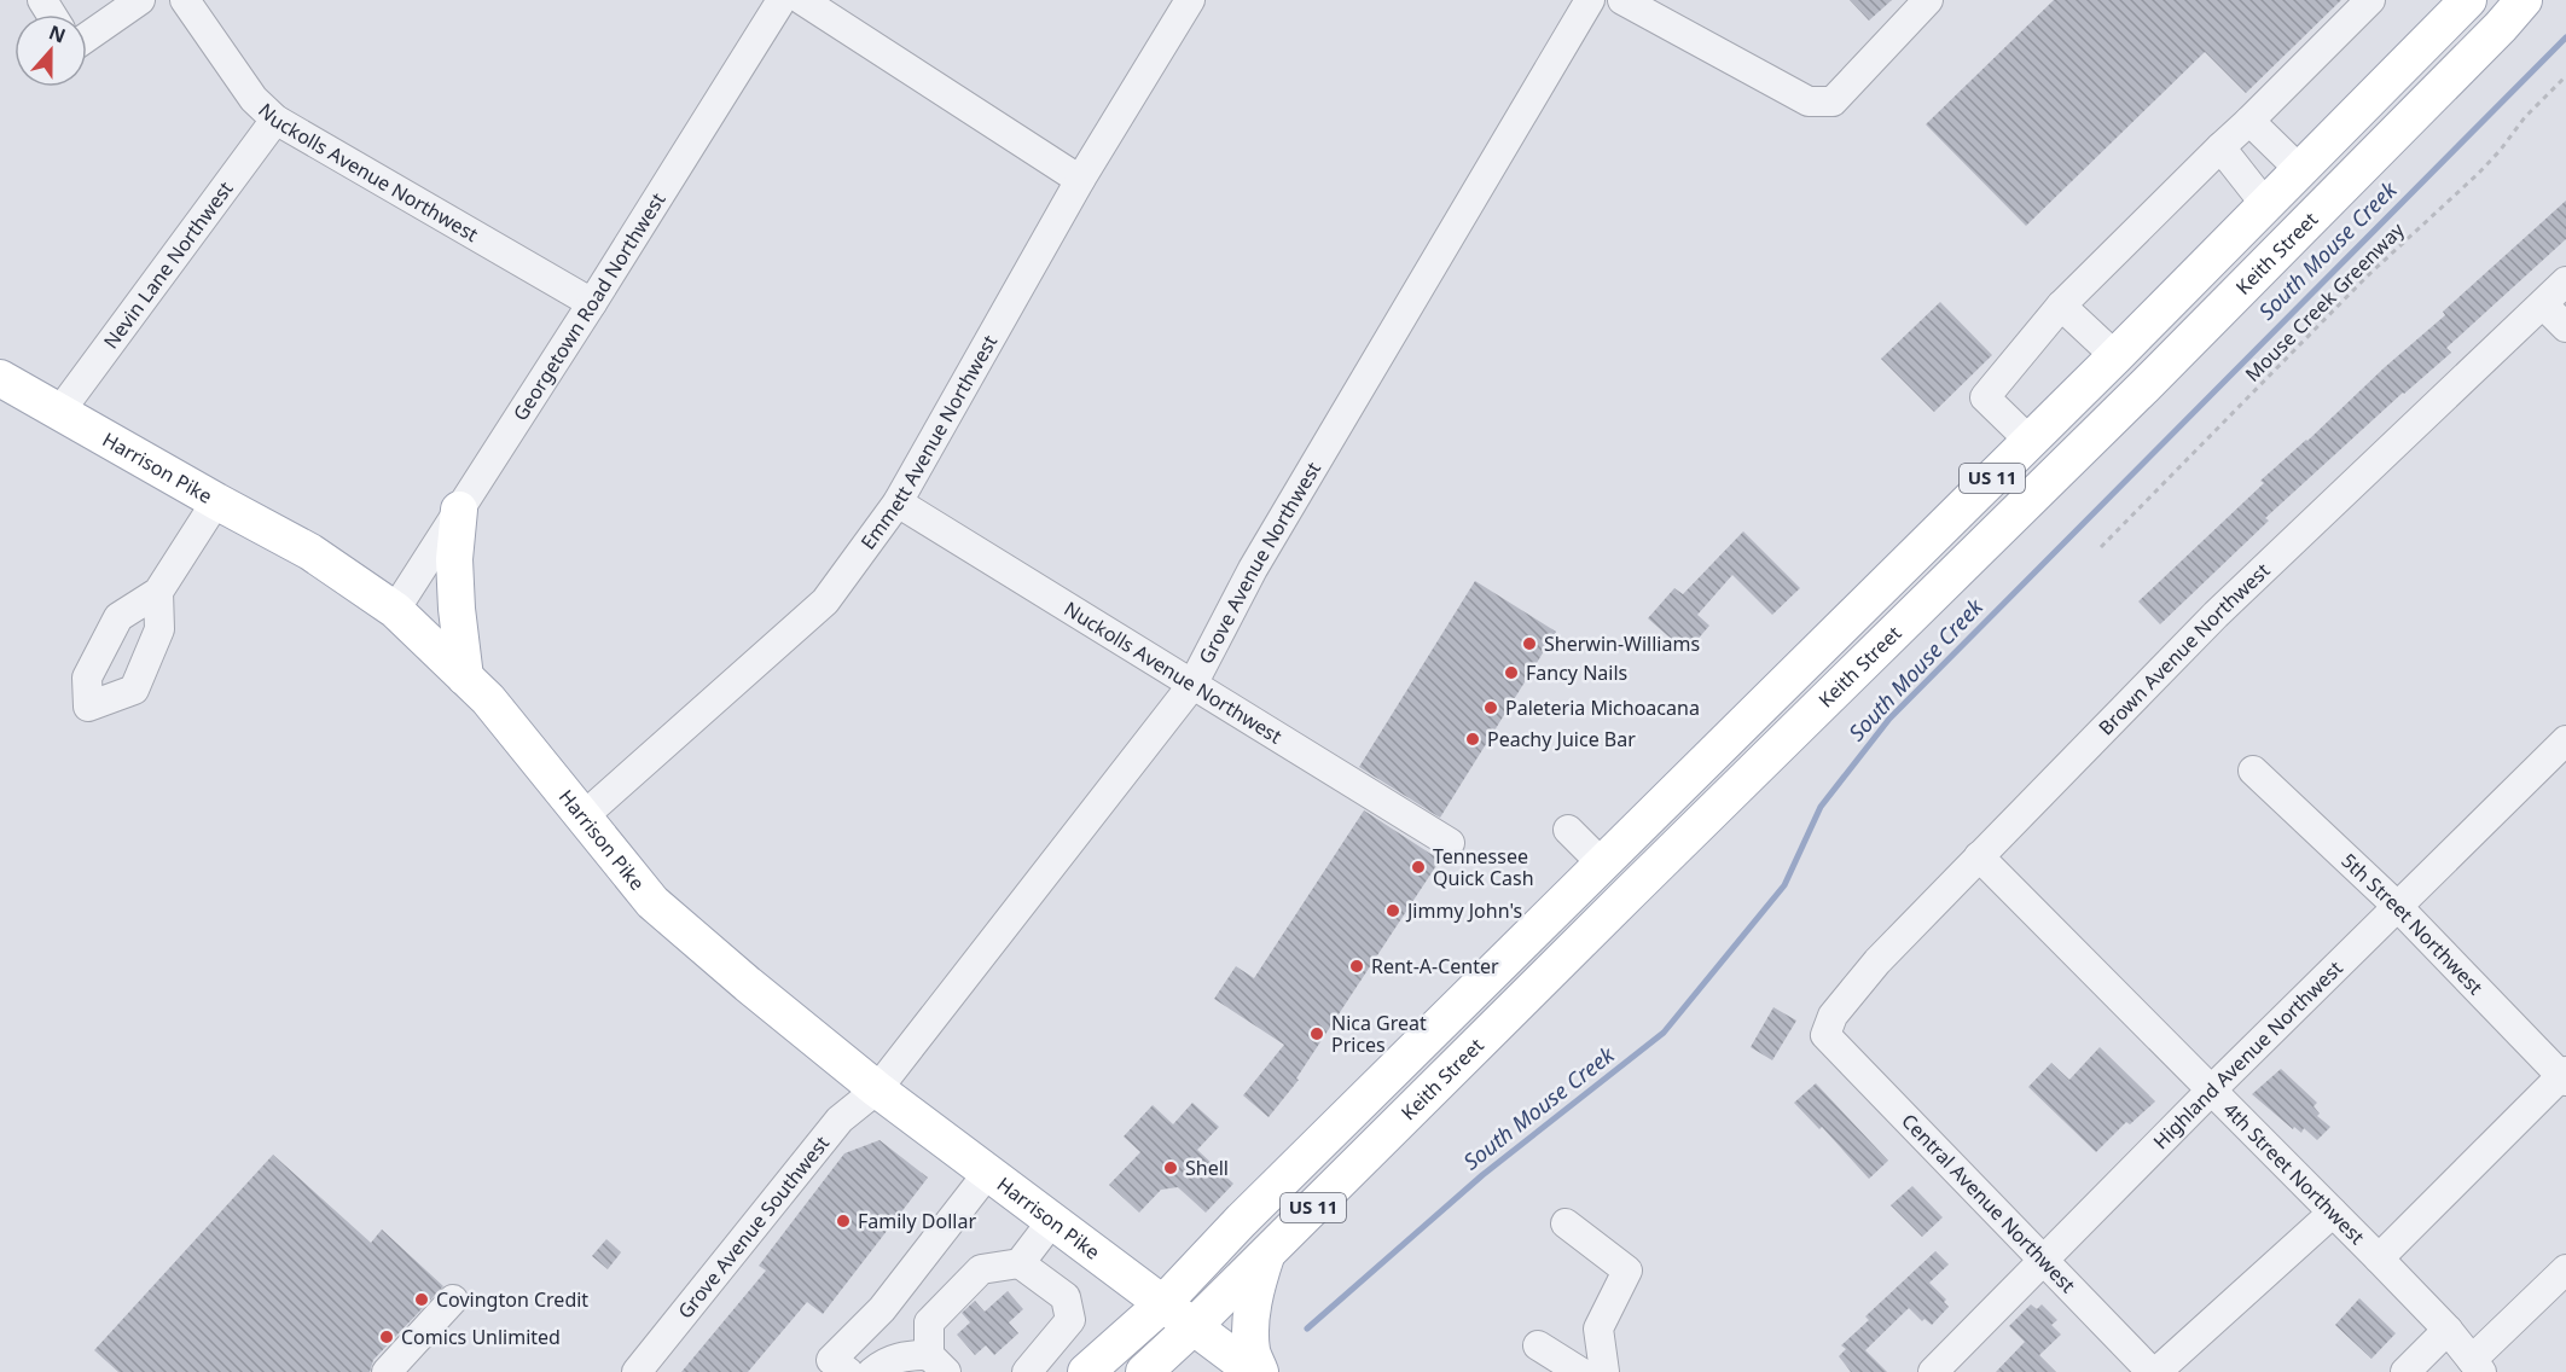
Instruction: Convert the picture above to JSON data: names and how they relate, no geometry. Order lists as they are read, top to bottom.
{
  "streets": {
    "main road": ["Keith Street", "Harrison Pike", "US 11"],
    "street": [
      "Nuckolls Avenue Northwest",
      "Nevin Lane Northwest",
      "Georgetown Road Northwest",
      "Emmett Avenue Northwest",
      "Grove Avenue Northwest",
      "Brown Avenue Northwest",
      "5th Street Northwest",
      "Highland Avenue Northwest",
      "4th Street Northwest",
      "Central Avenue Northwest",
      "Grove Avenue Southwest"
    ],
    "path": ["Mouse Creek Greenway"]
  },
  "crossings": [
    ["Nuckolls Avenue Northwest", "Nevin Lane Northwest"],
    ["Nuckolls Avenue Northwest", "Georgetown Road Northwest"],
    ["Nuckolls Avenue Northwest", "Emmett Avenue Northwest"],
    ["Nuckolls Avenue Northwest", "Grove Avenue Northwest"],
    ["Keith Street", "Harrison Pike"],
    ["Keith Street", "US 11"],
    ["Nevin Lane Northwest", "Harrison Pike"],
    ["Georgetown Road Northwest", "Harrison Pike"],
    ["Emmett Avenue Northwest", "Harrison Pike"],
    ["Harrison Pike", "US 11"],
    ["Harrison Pike", "Grove Avenue Northwest"],
    ["Harrison Pike", "Grove Avenue Southwest"],
    ["Grove Avenue Northwest", "Grove Avenue Southwest"],
    ["Brown Avenue Northwest", "4th Street Northwest"],
    ["Brown Avenue Northwest", "Central Avenue Northwest"],
    ["5th Street Northwest", "Highland Avenue Northwest"],
    ["Highland Avenue Northwest", "4th Street Northwest"],
    ["Highland Avenue Northwest", "Central Avenue Northwest"]
  ],
  "water": ["South Mouse Creek"],
  "places": [
    "Sherwin-Williams",
    "Fancy Nails",
    "Paleteria Michoacana",
    "Peachy Juice Bar",
    "Tennessee Quick Cash",
    "Jimmy John's",
    "Rent-A-Center",
    "Nica Great Prices",
    "Shell",
    "Family Dollar",
    "Covington Credit",
    "Comics Unlimited"
  ],
  "north": "top"
}
